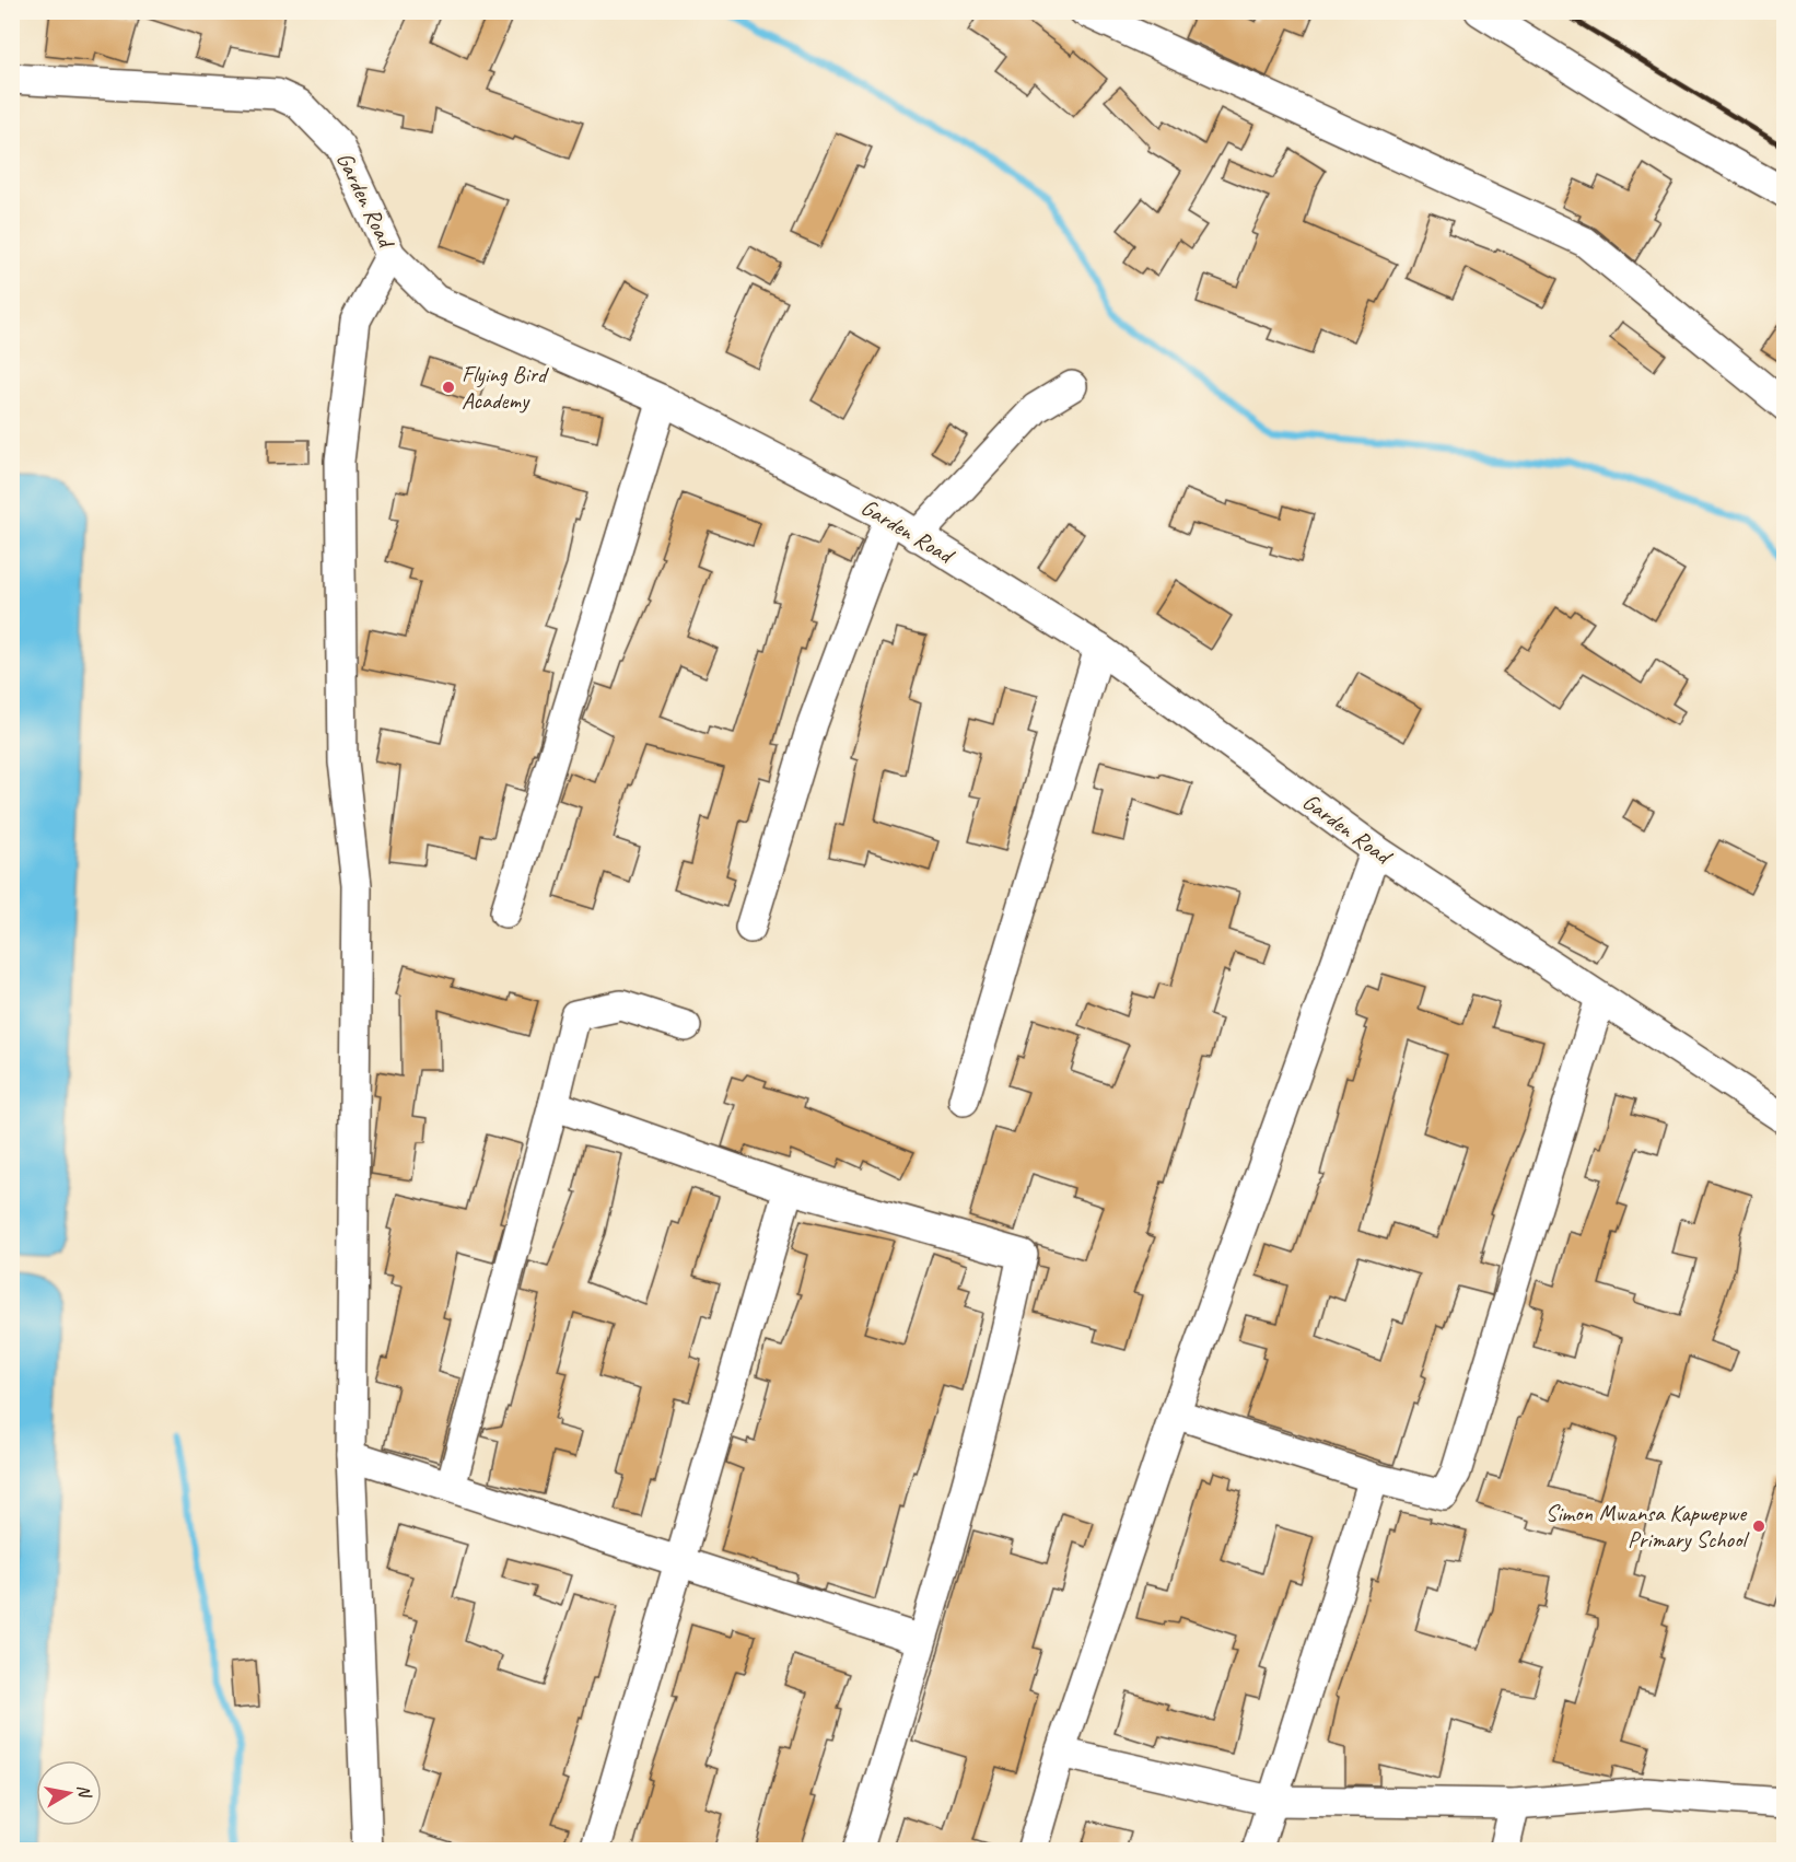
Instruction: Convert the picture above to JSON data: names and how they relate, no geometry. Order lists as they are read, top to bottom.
{
  "streets": {
    "street": ["Garden Road"]
  },
  "places": ["Flying Bird Academy", "Simon Mwansa Kapwepwe Primary School"],
  "north": "right"
}
